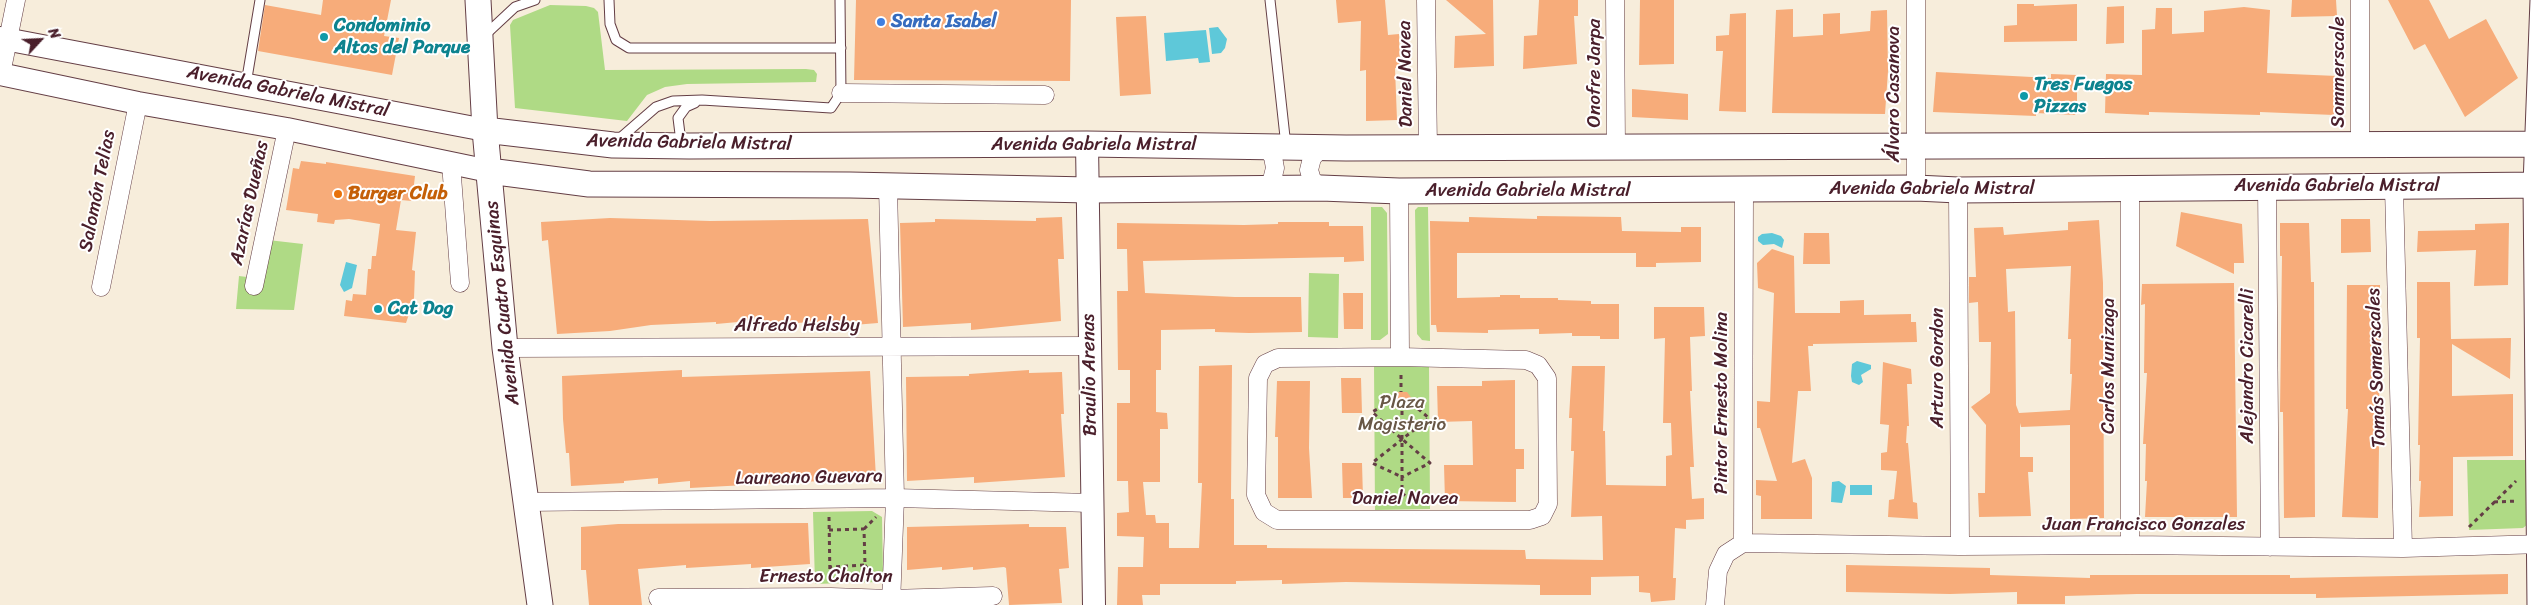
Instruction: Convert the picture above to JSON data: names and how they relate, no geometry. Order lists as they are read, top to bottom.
{
  "streets": {
    "main road": ["Avenida Gabriela Mistral", "Avenida Cuatro Esquinas"],
    "street": [
      "Sommerscale",
      "Onofre Jarpa",
      "Daniel Navea",
      "Álvaro Casanova",
      "Salomón Telias",
      "Azarías Dueñas",
      "Alfredo Helsby",
      "Carlos Munizaga",
      "Alejandro Cicarelli",
      "Arturo Gordon",
      "Tomás Somerscales",
      "Braulio Arenas",
      "Pintor Ernesto Molina",
      "Laureano Guevara",
      "Juan Francisco Gonzales",
      "Ernesto Chalton"
    ]
  },
  "crossings": [
    ["Sommerscale", "Avenida Gabriela Mistral"],
    ["Onofre Jarpa", "Avenida Gabriela Mistral"],
    ["Daniel Navea", "Avenida Gabriela Mistral"],
    ["Avenida Gabriela Mistral", "Álvaro Casanova"],
    ["Avenida Gabriela Mistral", "Salomón Telias"],
    ["Avenida Gabriela Mistral", "Azarías Dueñas"],
    ["Avenida Gabriela Mistral", "Avenida Cuatro Esquinas"],
    ["Avenida Gabriela Mistral", "Carlos Munizaga"],
    ["Avenida Gabriela Mistral", "Alejandro Cicarelli"],
    ["Avenida Gabriela Mistral", "Arturo Gordon"],
    ["Avenida Gabriela Mistral", "Tomás Somerscales"],
    ["Avenida Gabriela Mistral", "Braulio Arenas"],
    ["Avenida Gabriela Mistral", "Pintor Ernesto Molina"],
    ["Avenida Cuatro Esquinas", "Alfredo Helsby"],
    ["Avenida Cuatro Esquinas", "Laureano Guevara"],
    ["Alfredo Helsby", "Braulio Arenas"],
    ["Carlos Munizaga", "Juan Francisco Gonzales"],
    ["Alejandro Cicarelli", "Juan Francisco Gonzales"],
    ["Arturo Gordon", "Juan Francisco Gonzales"],
    ["Tomás Somerscales", "Juan Francisco Gonzales"],
    ["Braulio Arenas", "Laureano Guevara"],
    ["Pintor Ernesto Molina", "Juan Francisco Gonzales"]
  ],
  "parks": ["Plaza Magisterio"],
  "places": [
    "Santa Isabel",
    "Condominio Altos del Parque",
    "Tres Fuegos Pizzas",
    "Burger Club",
    "Cat Dog"
  ],
  "north": "top right"
}
